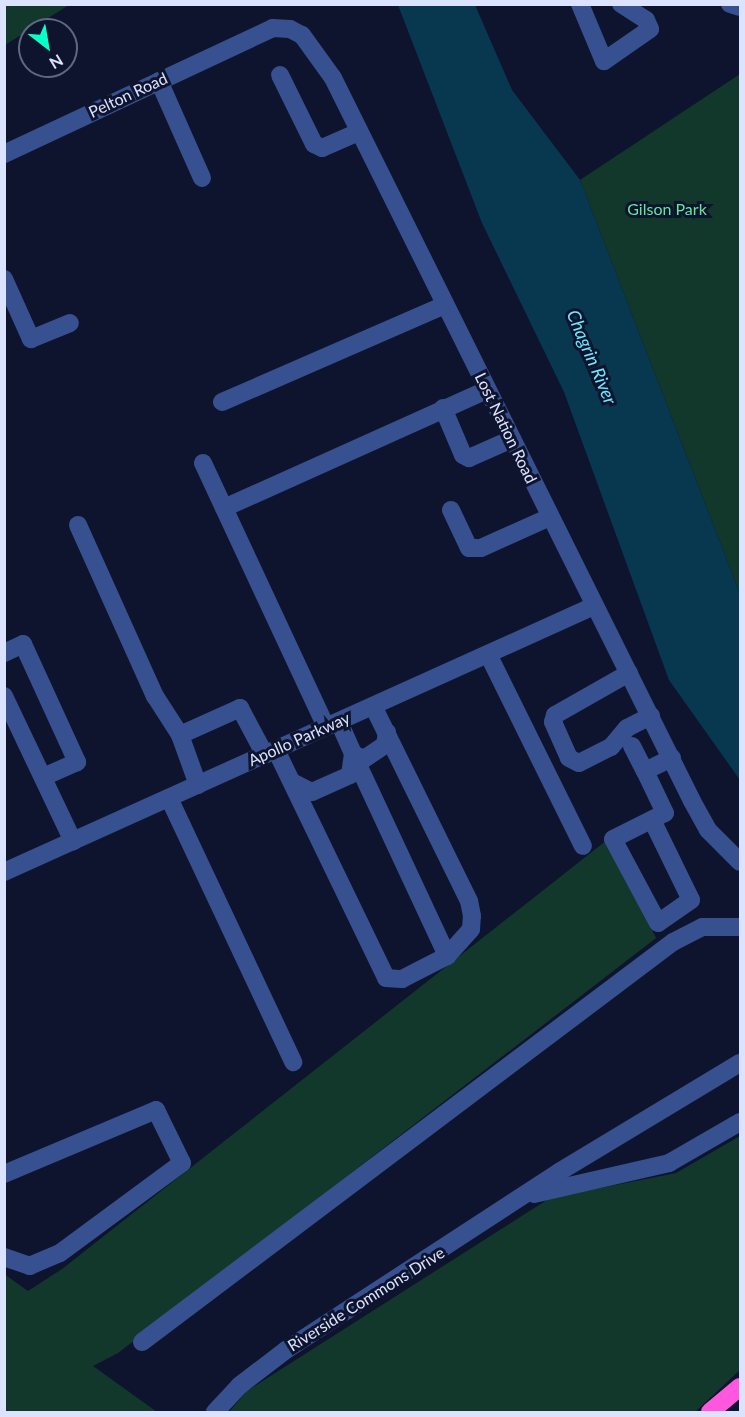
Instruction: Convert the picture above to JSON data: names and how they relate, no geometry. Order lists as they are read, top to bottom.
{
  "streets": {
    "street": [
      "Pelton Road",
      "Lost Nation Road",
      "Apollo Parkway",
      "Riverside Commons Drive"
    ]
  },
  "crossings": [
    ["Pelton Road", "Lost Nation Road"],
    ["Lost Nation Road", "Apollo Parkway"]
  ],
  "water": ["Chagrin River"],
  "parks": ["Gilson Park"],
  "north": "bottom right"
}
